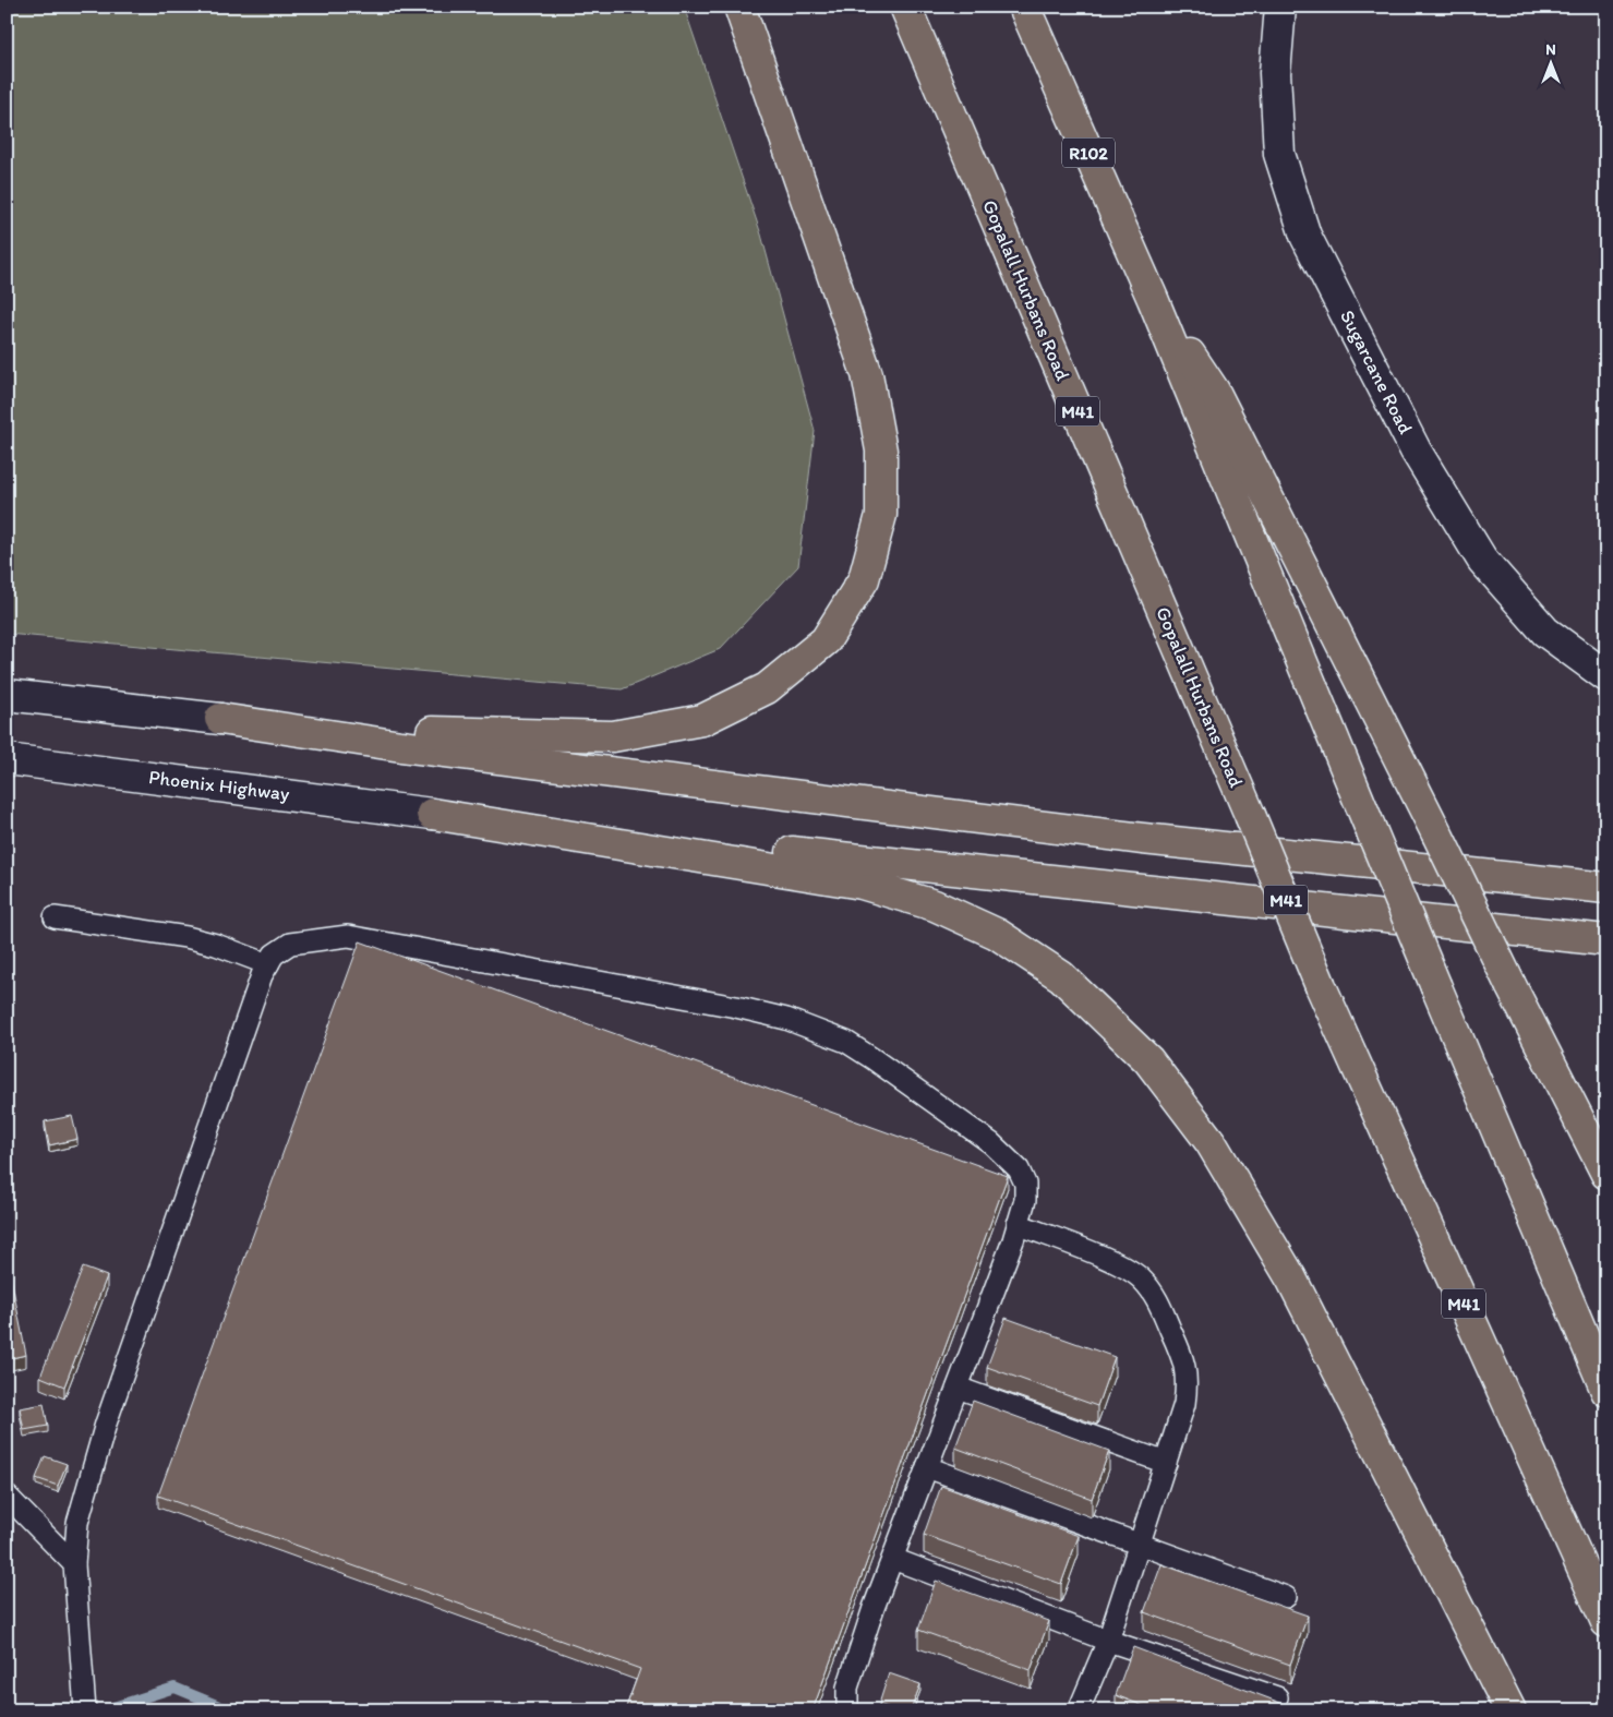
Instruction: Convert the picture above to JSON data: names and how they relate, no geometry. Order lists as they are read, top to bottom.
{
  "streets": {
    "highway": ["R102", "Gopalall Hurbans Road", "M41"],
    "street": ["Sugarcane Road", "Phoenix Highway"]
  },
  "north": "top"
}
